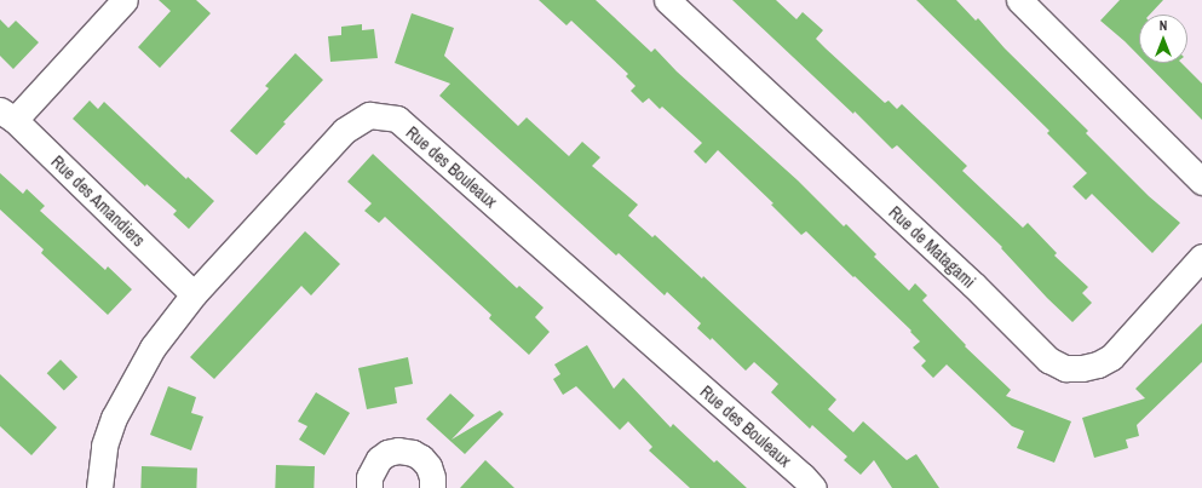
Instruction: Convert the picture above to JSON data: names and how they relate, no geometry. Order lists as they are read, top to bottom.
{
  "streets": {
    "street": ["Rue des Bouleaux", "Rue des Amandiers", "Rue de Matagami"]
  },
  "crossings": [
    ["Rue des Bouleaux", "Rue des Amandiers"]
  ],
  "north": "top"
}
